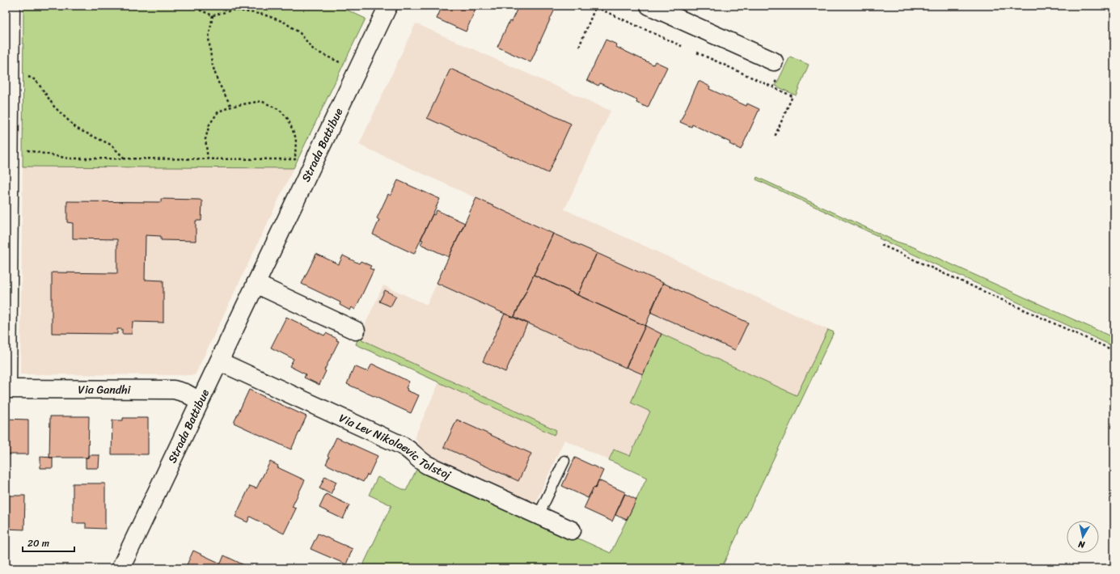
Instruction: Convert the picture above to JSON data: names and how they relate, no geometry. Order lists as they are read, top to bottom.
{
  "streets": {
    "street": ["Strada Battibue", "Via Gandhi", "Via Lev Nikolaevic Tolstoj"]
  },
  "crossings": [
    ["Strada Battibue", "Via Gandhi"],
    ["Strada Battibue", "Via Lev Nikolaevic Tolstoj"]
  ],
  "scale_bar": "20 m",
  "north": "bottom"
}
